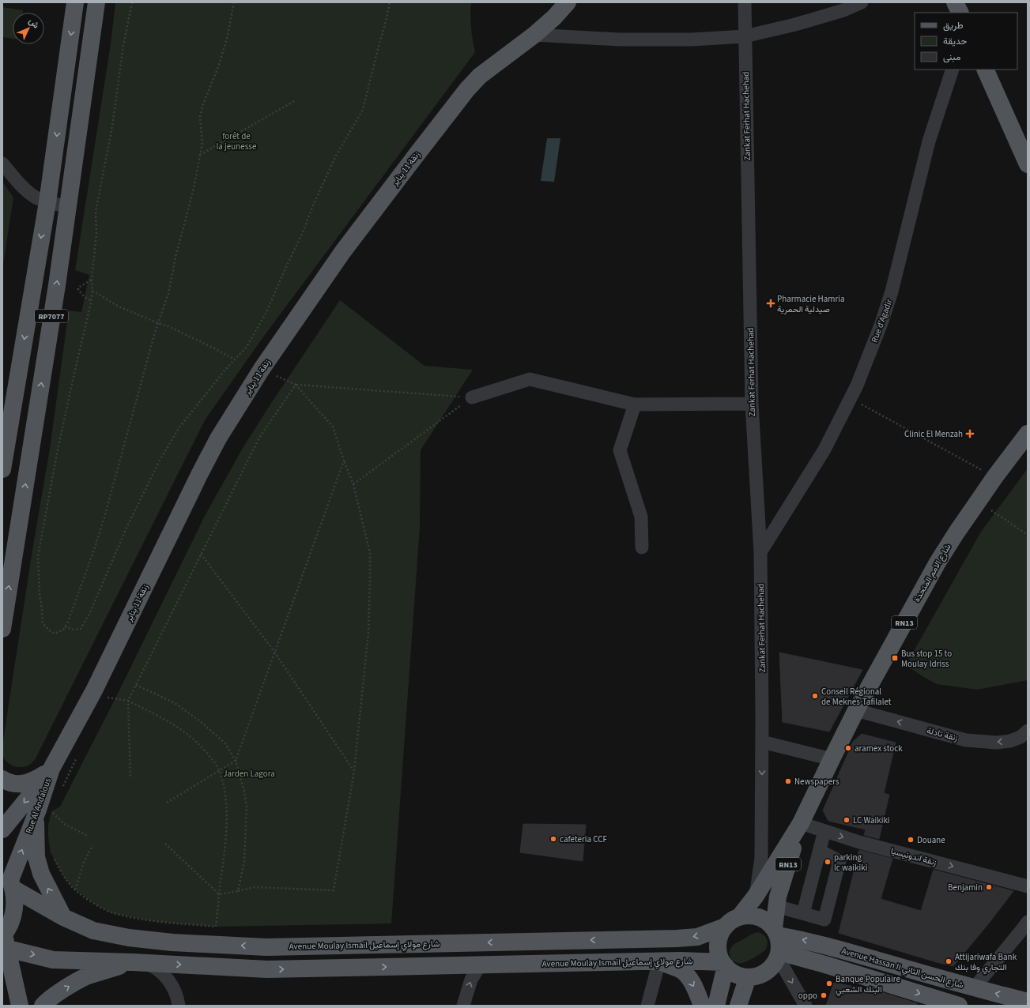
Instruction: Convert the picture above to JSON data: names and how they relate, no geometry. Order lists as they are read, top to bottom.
{
  "streets": {
    "main road": [
      "زنقة 11 يناير",
      "RP7077",
      "شارع الامم المتحدة",
      "RN13",
      "Rue Al Andalous",
      "Avenue Moulay Ismail شارع مولاي إسماعيل",
      "Avenue Hassan II شارع الحسن الثاني"
    ],
    "street": [
      "Zankat Ferhat Hachehad",
      "Rue d'Agadir",
      "زنقة تادلة",
      "زنقة اندونيسيا"
    ]
  },
  "crossings": [
    ["Zankat Ferhat Hachehad", "Rue d'Agadir"],
    ["Zankat Ferhat Hachehad", "RN13"],
    ["زنقة 11 يناير", "Rue Al Andalous"],
    ["شارع الامم المتحدة", "RN13"],
    ["شارع الامم المتحدة", "زنقة تادلة"],
    ["شارع الامم المتحدة", "زنقة اندونيسيا"],
    ["RN13", "زنقة اندونيسيا"],
    ["RN13", "Avenue Moulay Ismail شارع مولاي إسماعيل"],
    ["RN13", "Avenue Hassan II شارع الحسن الثاني"],
    ["Rue Al Andalous", "Avenue Moulay Ismail شارع مولاي إسماعيل"],
    ["Avenue Moulay Ismail شارع مولاي إسماعيل", "Avenue Hassan II شارع الحسن الثاني"]
  ],
  "one_way": ["زنقة تادلة", "زنقة اندونيسيا"],
  "parks": ["forêt de la jeunesse", "Jarden Lagora"],
  "places": {
    "health": ["Pharmacie Hamria صيدلية الحمرية", "Clinic El Menzah"],
    "transit": ["Bus stop 15 to Moulay Idriss"],
    "other": [
      "Conseil Régional de Meknès-Tafilalet",
      "aramex stock",
      "Newspapers",
      "LC Waikiki",
      "cafeteria CCF",
      "Douane",
      "parking lc waikiki",
      "Benjamin",
      "Attijariwafa Bank التجاري وفا بنك",
      "Banque Populaire البنك الشعبي",
      "oppo"
    ]
  },
  "legend": ["طريق", "حديقة", "مبنى"],
  "north": "top right"
}
